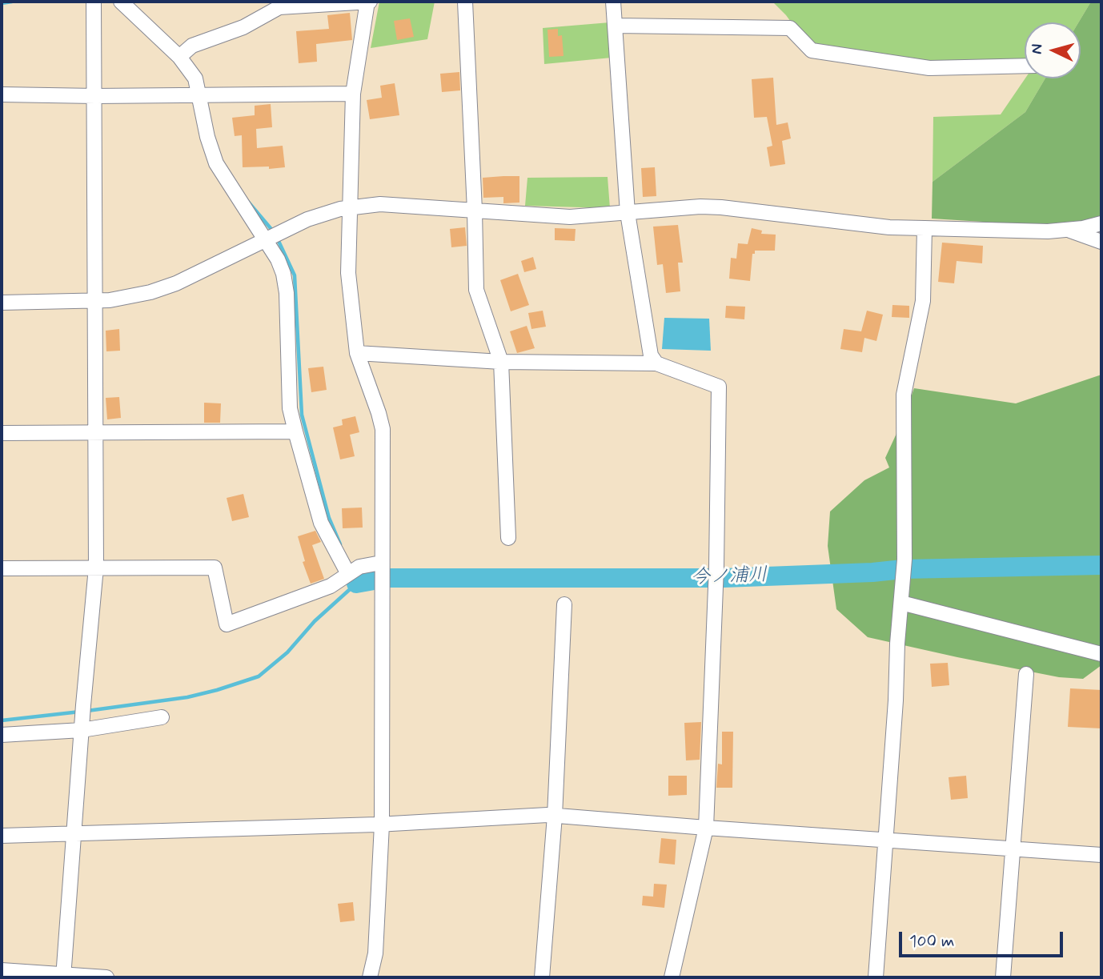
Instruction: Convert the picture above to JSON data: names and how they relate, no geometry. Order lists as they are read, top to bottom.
{
  "water": ["今ノ浦川"],
  "scale_bar": "100 m",
  "north": "left"
}
